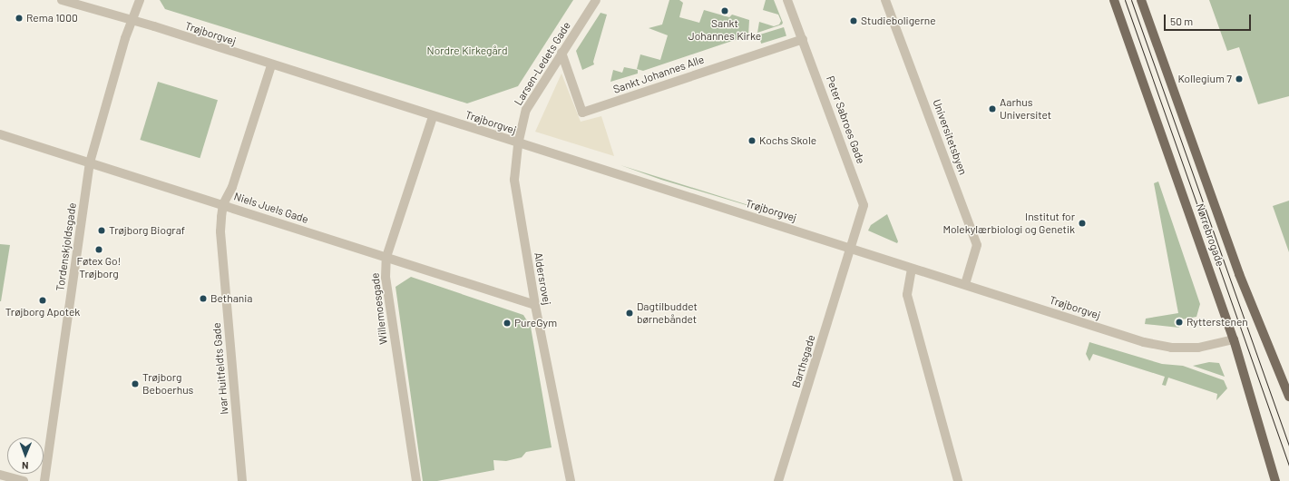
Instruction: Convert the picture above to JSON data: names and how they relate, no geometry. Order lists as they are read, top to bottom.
{
  "streets": {
    "main road": ["Nørrebrogade"],
    "street": [
      "Trøjborgvej",
      "Larsen-Ledets Gade",
      "Sankt Johannes Alle",
      "Peter Sabroes Gade",
      "Universitetsbyen",
      "Niels Juels Gade",
      "Tordenskjoldsgade",
      "Aldersrovej",
      "Willemoesgade",
      "Barthsgade",
      "Ivar Huitfeldts Gade"
    ]
  },
  "crossings": [
    ["Trøjborgvej", "Larsen-Ledets Gade"],
    ["Trøjborgvej", "Peter Sabroes Gade"],
    ["Trøjborgvej", "Universitetsbyen"],
    ["Trøjborgvej", "Nørrebrogade"],
    ["Trøjborgvej", "Tordenskjoldsgade"],
    ["Trøjborgvej", "Aldersrovej"],
    ["Trøjborgvej", "Willemoesgade"],
    ["Trøjborgvej", "Barthsgade"],
    ["Trøjborgvej", "Ivar Huitfeldts Gade"],
    ["Larsen-Ledets Gade", "Sankt Johannes Alle"],
    ["Larsen-Ledets Gade", "Aldersrovej"],
    ["Sankt Johannes Alle", "Peter Sabroes Gade"],
    ["Peter Sabroes Gade", "Barthsgade"],
    ["Niels Juels Gade", "Tordenskjoldsgade"],
    ["Niels Juels Gade", "Aldersrovej"],
    ["Niels Juels Gade", "Willemoesgade"],
    ["Niels Juels Gade", "Ivar Huitfeldts Gade"]
  ],
  "parks": ["Nordre Kirkegård"],
  "places": [
    "Sankt Johannes Kirke",
    "Rema 1000",
    "Studieboligerne",
    "Kollegium 7",
    "Aarhus Universitet",
    "Kochs Skole",
    "Institut for Molekylærbiologi og Genetik",
    "Trøjborg Biograf",
    "Føtex Go! Trøjborg",
    "Bethania",
    "Trøjborg Apotek",
    "Dagtilbuddet børnebåndet",
    "Rytterstenen",
    "PureGym",
    "Trøjborg Beboerhus"
  ],
  "scale_bar": "50 m",
  "north": "bottom"
}
